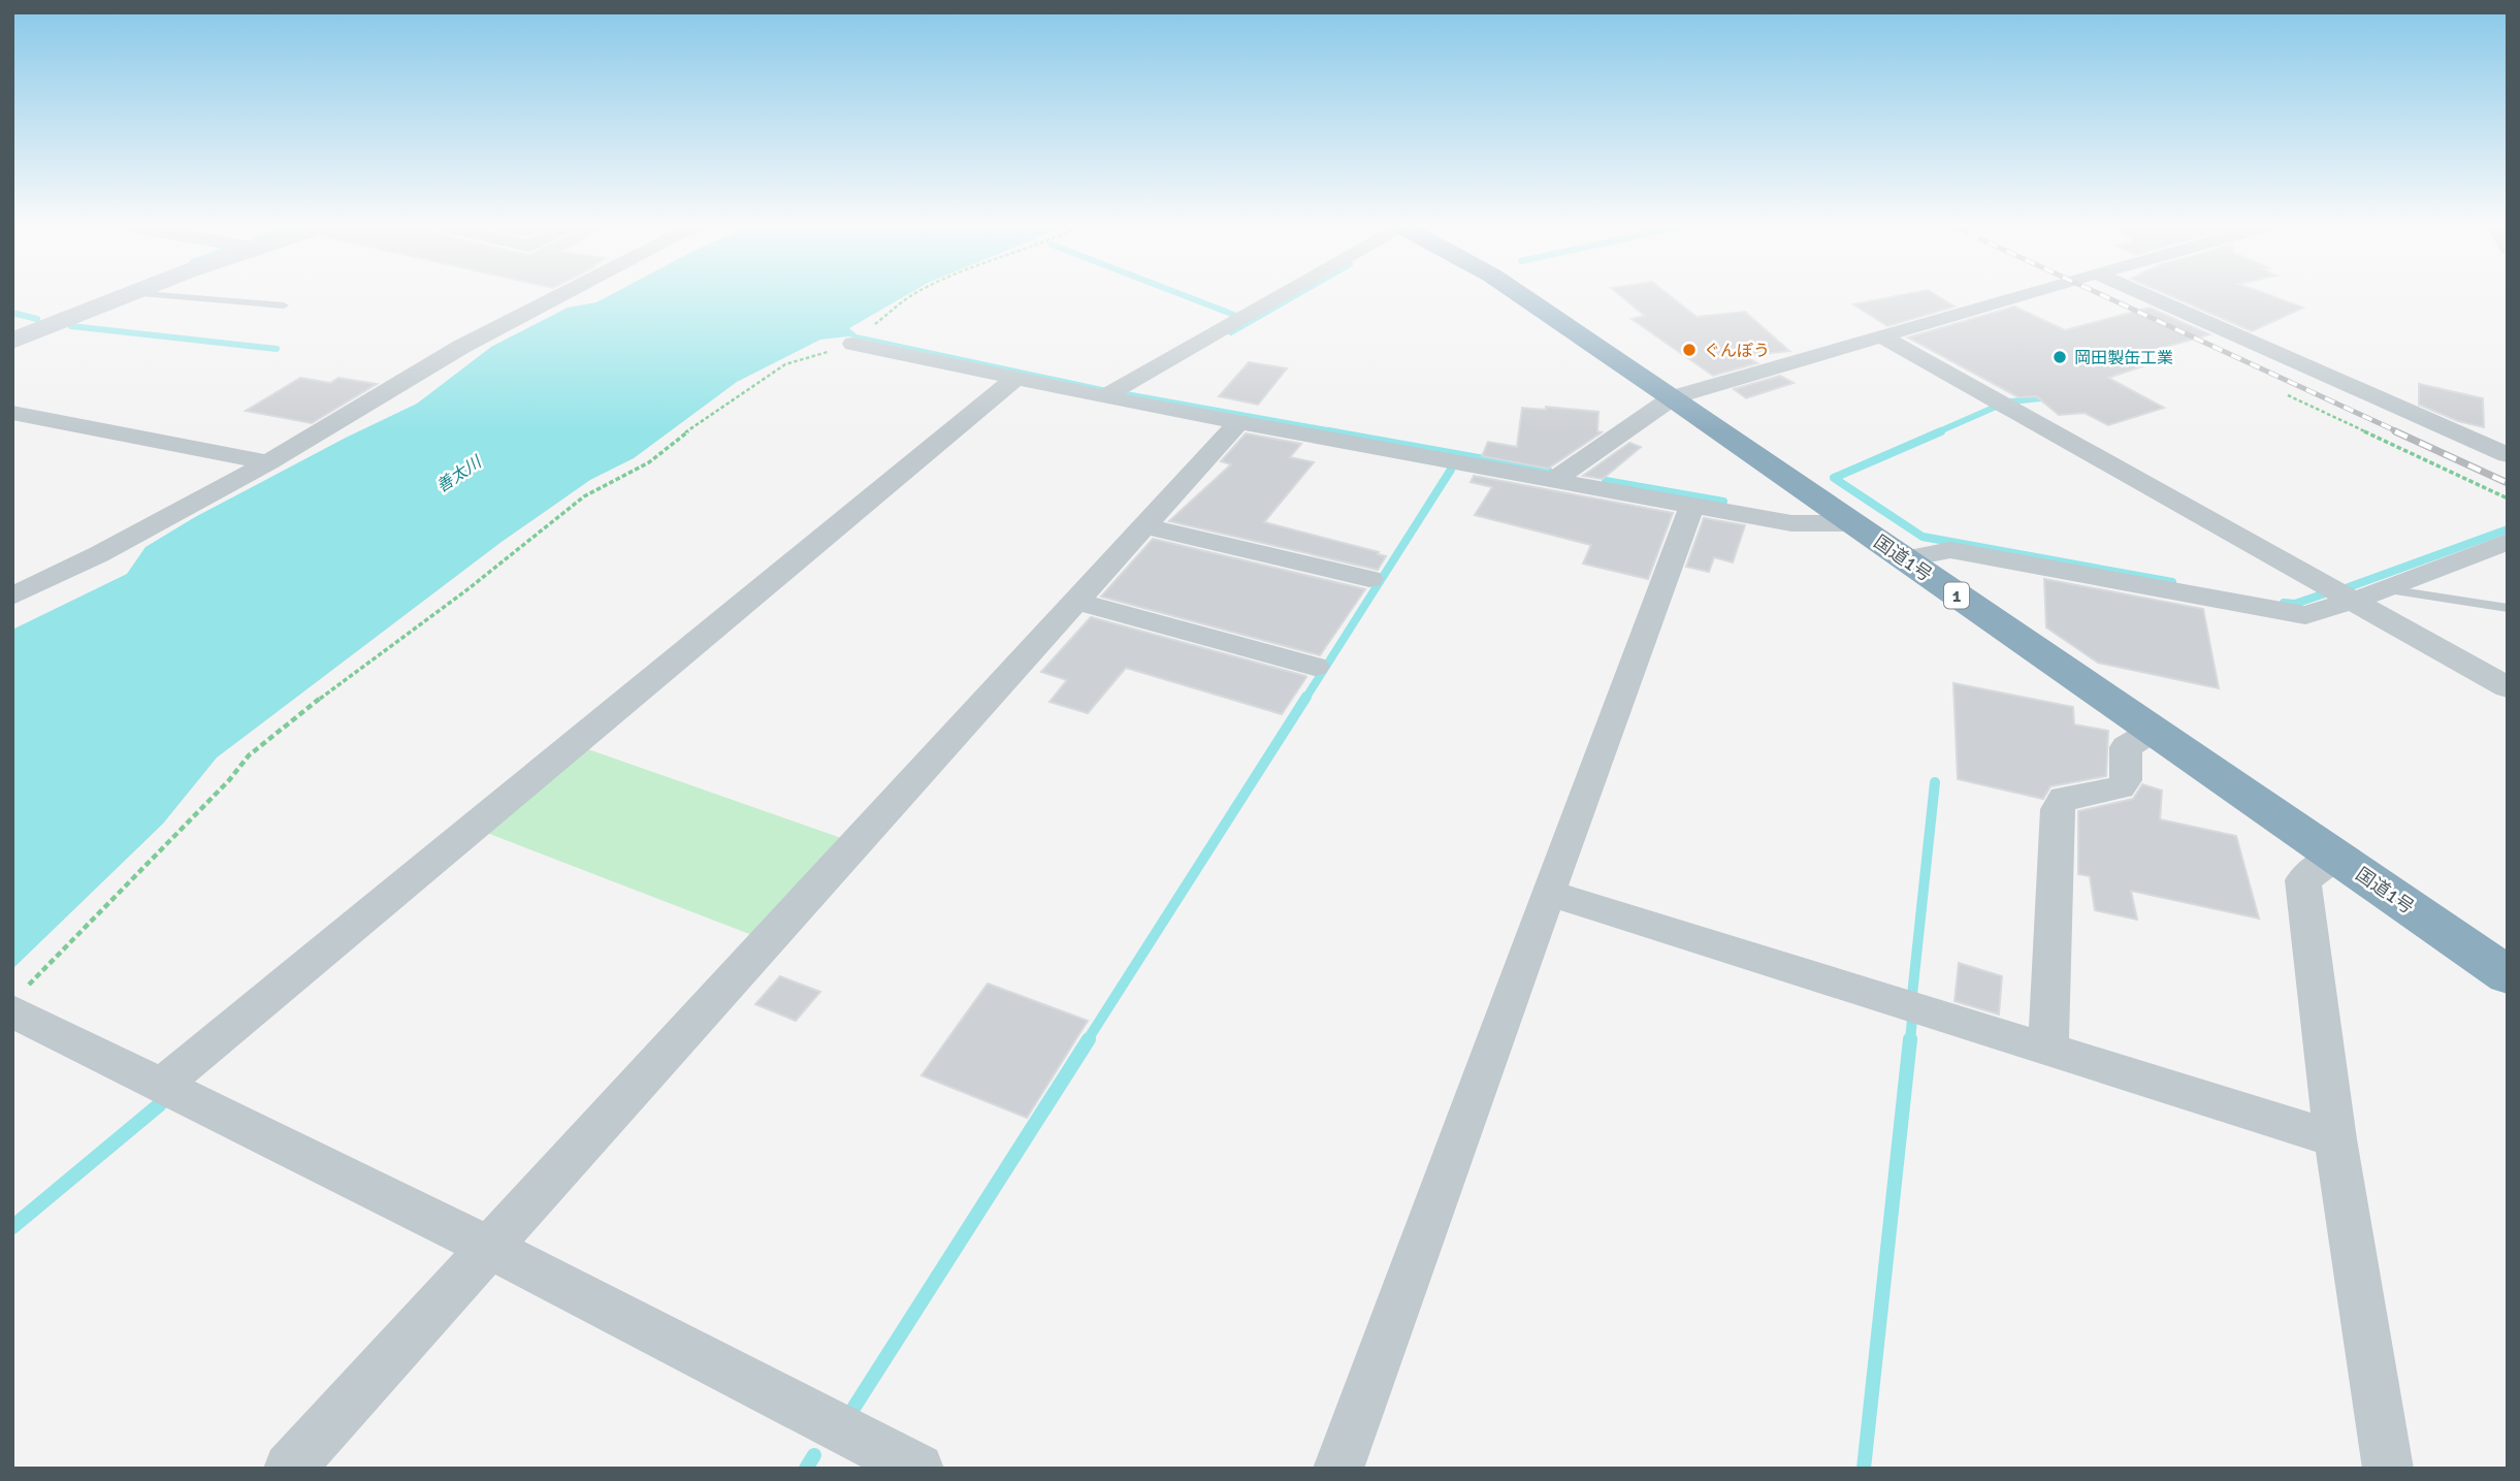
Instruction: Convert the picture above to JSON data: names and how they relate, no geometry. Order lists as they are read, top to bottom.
{
  "streets": {
    "highway": ["国道1号", "1"]
  },
  "water": ["善太川"],
  "places": ["ぐんぽう", "岡田製缶工業"]
}
